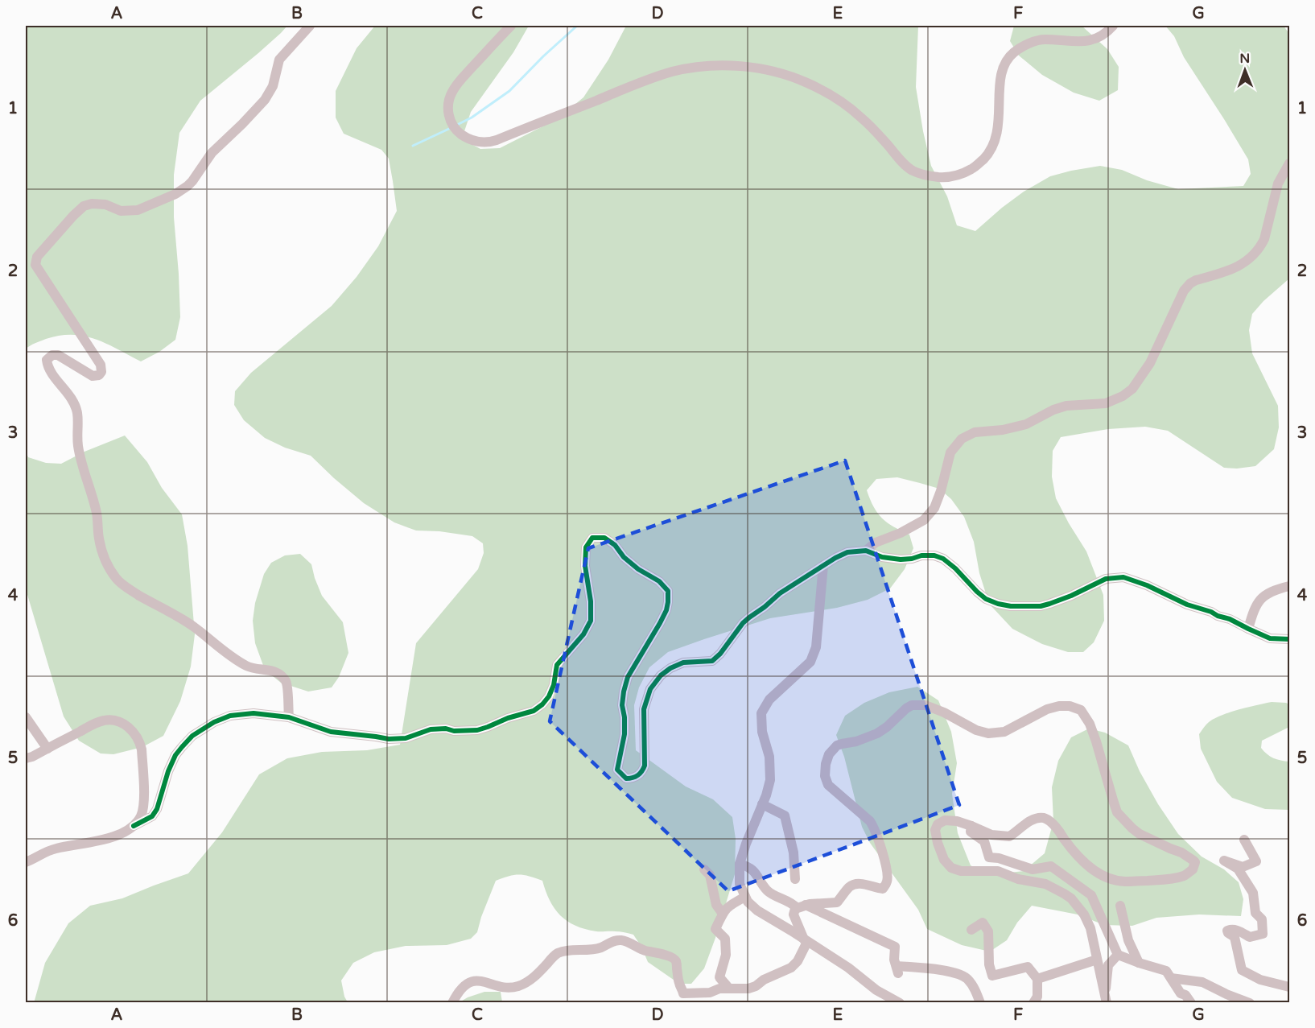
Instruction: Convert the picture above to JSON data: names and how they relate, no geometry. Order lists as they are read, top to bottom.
{
  "north": "top",
  "grid": {
    "columns": [
      "A",
      "B",
      "C",
      "D",
      "E",
      "F",
      "G"
    ],
    "rows": [
      "1",
      "2",
      "3",
      "4",
      "5",
      "6"
    ]
  }
}
